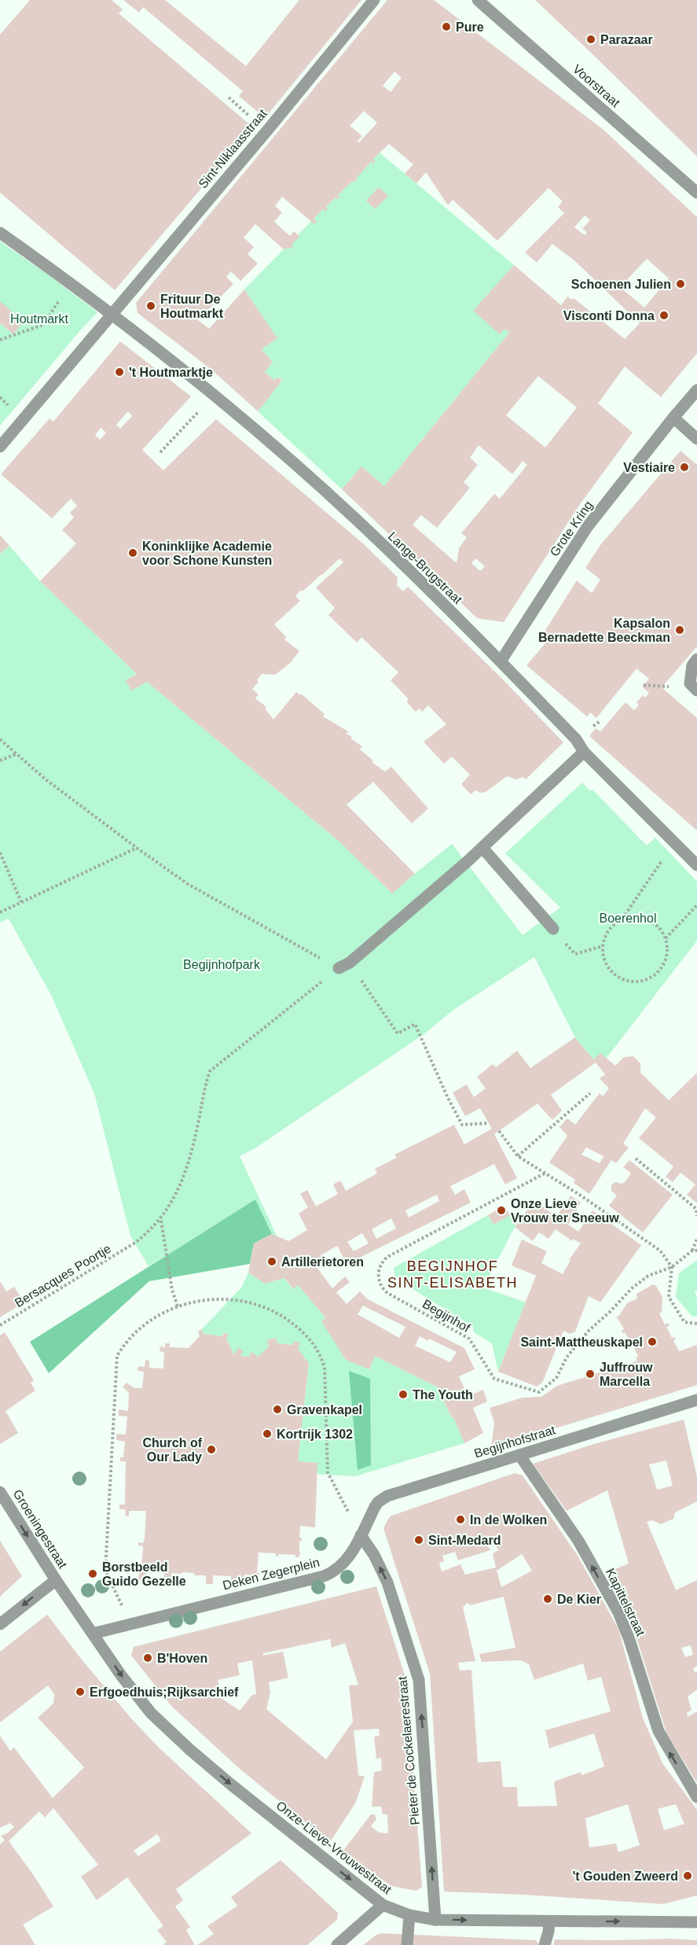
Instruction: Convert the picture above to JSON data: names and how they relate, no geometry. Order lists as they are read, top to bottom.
{
  "streets": {
    "street": [
      "Voorstraat",
      "Sint-Niklaasstraat",
      "Grote Kring",
      "Lange-Brugstraat",
      "Begijnhofstraat",
      "Groeningestraat",
      "Deken Zegerplein",
      "Kapittelstraat",
      "Pieter de Cockelaerestraat",
      "Onze-Lieve-Vrouwestraat"
    ],
    "path": ["Bersacques Poortje", "Begijnhof"]
  },
  "crossings": [
    ["Sint-Niklaasstraat", "Lange-Brugstraat"],
    ["Grote Kring", "Lange-Brugstraat"],
    ["Begijnhofstraat", "Deken Zegerplein"],
    ["Begijnhofstraat", "Kapittelstraat"],
    ["Begijnhofstraat", "Pieter de Cockelaerestraat"],
    ["Groeningestraat", "Onze-Lieve-Vrouwestraat"],
    ["Deken Zegerplein", "Pieter de Cockelaerestraat"],
    ["Deken Zegerplein", "Onze-Lieve-Vrouwestraat"],
    ["Pieter de Cockelaerestraat", "Onze-Lieve-Vrouwestraat"]
  ],
  "one_way": [
    "Groeningestraat",
    "Kapittelstraat",
    "Pieter de Cockelaerestraat",
    "Onze-Lieve-Vrouwestraat"
  ],
  "districts": ["BEGIJNHOF SINT-ELISABETH"],
  "parks": ["Houtmarkt", "Boerenhol", "Begijnhofpark"],
  "places": [
    "Pure",
    "Parazaar",
    "Schoenen Julien",
    "Frituur De Houtmarkt",
    "Visconti Donna",
    "'t Houtmarktje",
    "Vestiaire",
    "Koninklijke Academie voor Schone Kunsten",
    "Kapsalon Bernadette Beeckman",
    "Onze Lieve Vrouw ter Sneeuw",
    "Artillerietoren",
    "Saint-Mattheuskapel",
    "Juffrouw Marcella",
    "The Youth",
    "Gravenkapel",
    "Kortrijk 1302",
    "Church of Our Lady",
    "In de Wolken",
    "Sint-Medard",
    "Borstbeeld Guido Gezelle",
    "De Kier",
    "B'Hoven",
    "Erfgoedhuis;Rijksarchief",
    "'t Gouden Zweerd"
  ]
}
